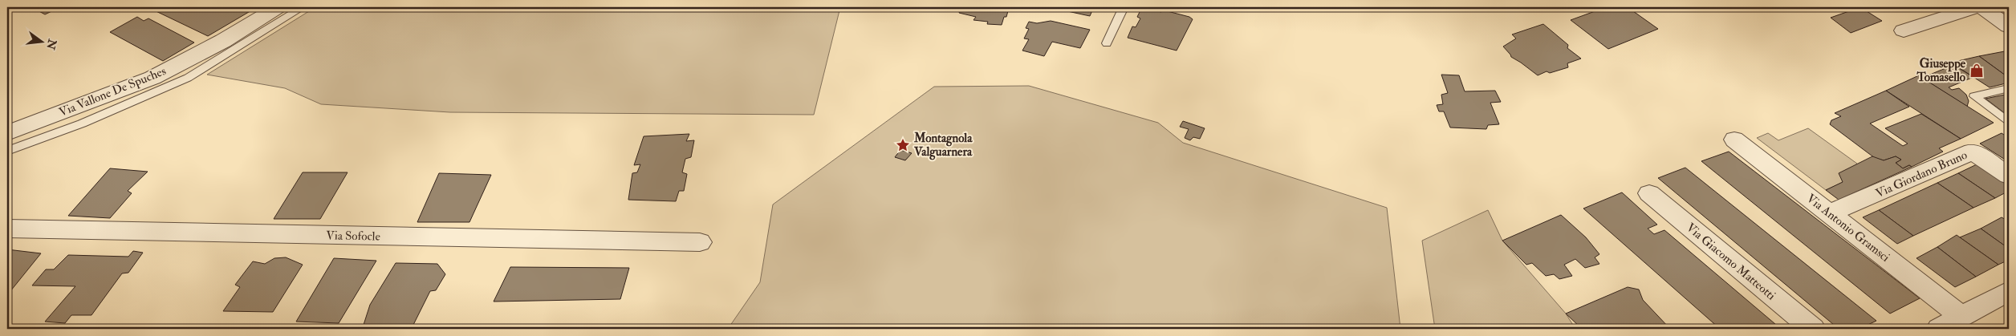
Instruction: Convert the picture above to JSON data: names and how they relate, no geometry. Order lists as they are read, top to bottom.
{
  "streets": {
    "street": [
      "Via Vallone De Spuches",
      "Via Giordano Bruno",
      "Via Antonio Gramsci",
      "Via Sofocle",
      "Via Giacomo Matteotti"
    ]
  },
  "crossings": [
    ["Via Giordano Bruno", "Via Antonio Gramsci"]
  ],
  "places": {
    "shop": ["Giuseppe Tomasello"],
    "place": ["Montagnola Valguarnera"]
  },
  "north": "right"
}
